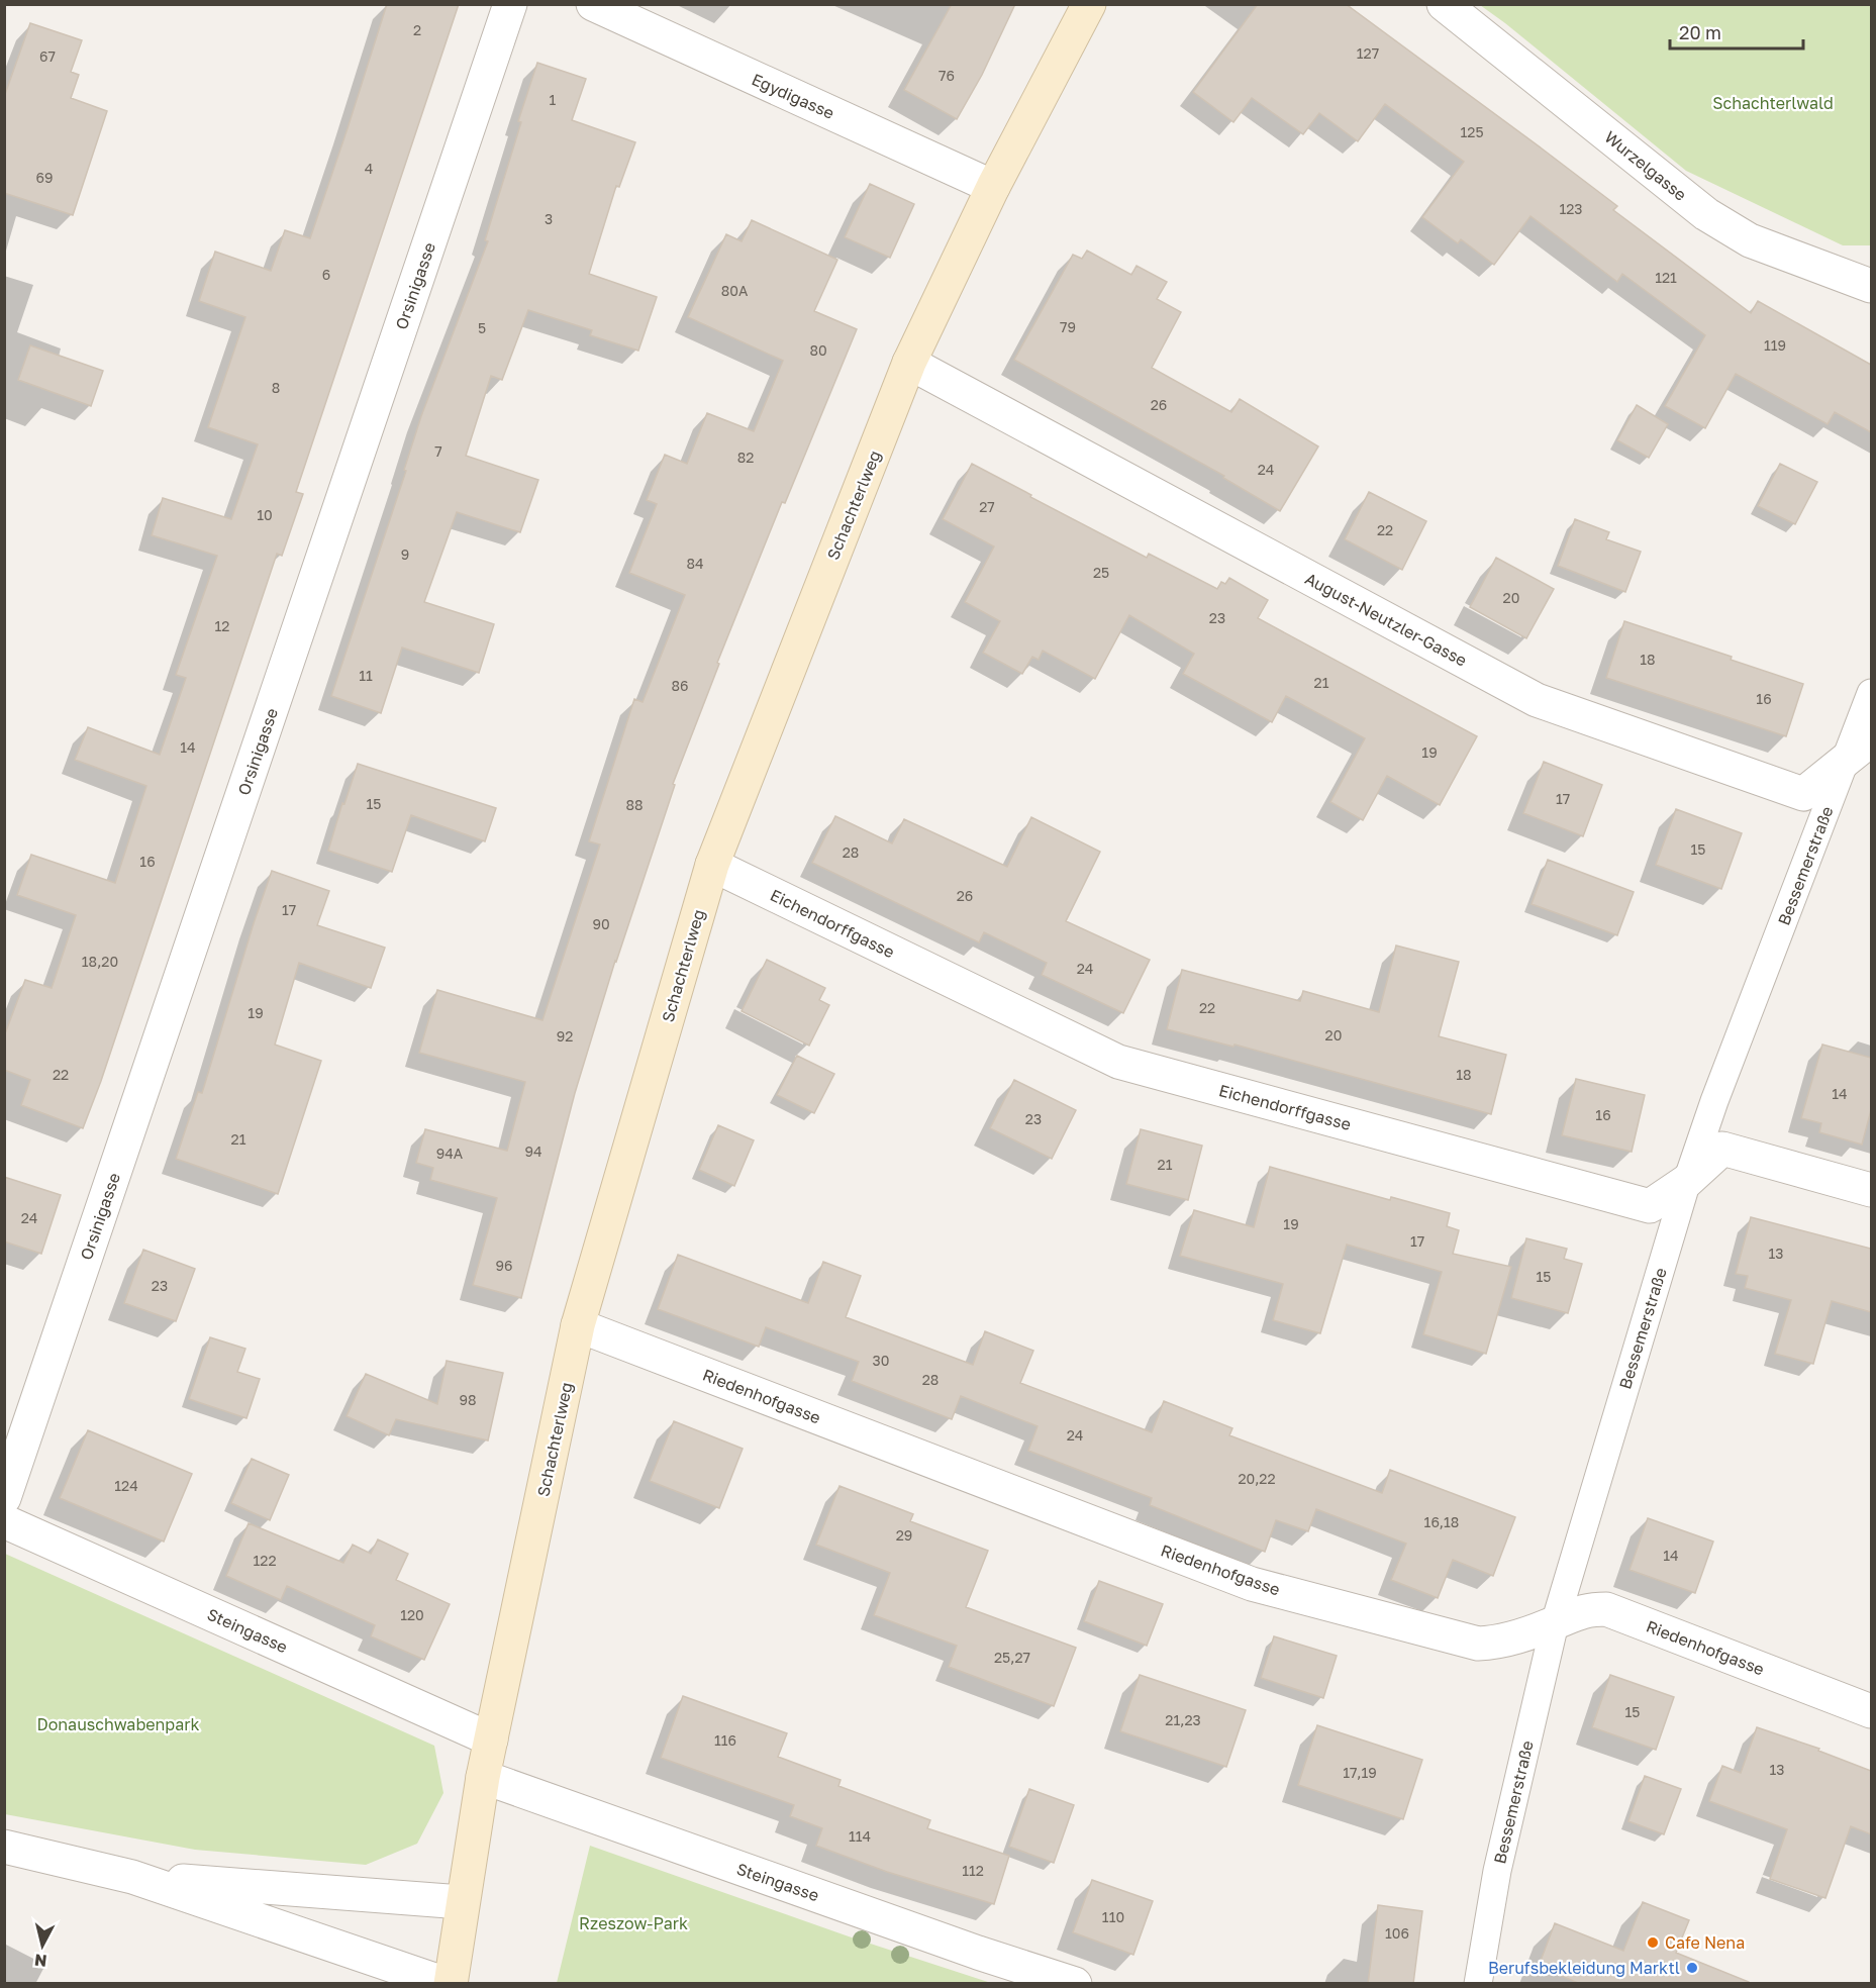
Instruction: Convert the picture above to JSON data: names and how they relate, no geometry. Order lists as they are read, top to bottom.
{
  "streets": {
    "street": [
      "Egydigasse",
      "Wurzelgasse",
      "Orsinigasse",
      "Schachterlweg",
      "August-Neutzler-Gasse",
      "Eichendorffgasse",
      "Riedenhofgasse",
      "Steingasse"
    ],
    "lane": ["Bessemerstraße"]
  },
  "crossings": [
    ["Egydigasse", "Schachterlweg"],
    ["Schachterlweg", "August-Neutzler-Gasse"],
    ["Schachterlweg", "Eichendorffgasse"],
    ["Schachterlweg", "Riedenhofgasse"],
    ["Schachterlweg", "Steingasse"],
    ["August-Neutzler-Gasse", "Bessemerstraße"],
    ["Bessemerstraße", "Eichendorffgasse"],
    ["Bessemerstraße", "Riedenhofgasse"]
  ],
  "parks": ["Schachterlwald", "Donauschwabenpark", "Rzeszow-Park"],
  "places": ["Cafe Nena", "Berufsbekleidung Marktl"],
  "house_numbers": [
    "2",
    "127",
    "67",
    "76",
    "1",
    "125",
    "4",
    "69",
    "123",
    "3",
    "6",
    "121",
    "80A",
    "79",
    "5",
    "119",
    "80",
    "8",
    "26",
    "7",
    "82",
    "24",
    "27",
    "10",
    "22",
    "9",
    "84",
    "25",
    "20",
    "23",
    "12",
    "18",
    "11",
    "21",
    "86",
    "16",
    "14",
    "19",
    "17",
    "15",
    "88",
    "15",
    "28",
    "16",
    "26",
    "17",
    "90",
    "18,20",
    "24",
    "22",
    "19",
    "20",
    "92",
    "22",
    "18",
    "14",
    "16",
    "23",
    "21",
    "94",
    "94A",
    "21",
    "24",
    "19",
    "17",
    "13",
    "96",
    "15",
    "23",
    "30",
    "28",
    "98",
    "24",
    "20,22",
    "124",
    "16,18",
    "29",
    "14",
    "122",
    "120",
    "25,27",
    "15",
    "21,23",
    "116",
    "13",
    "17,19",
    "114",
    "112",
    "110",
    "106"
  ],
  "scale_bar": "20 m",
  "north": "bottom"
}
